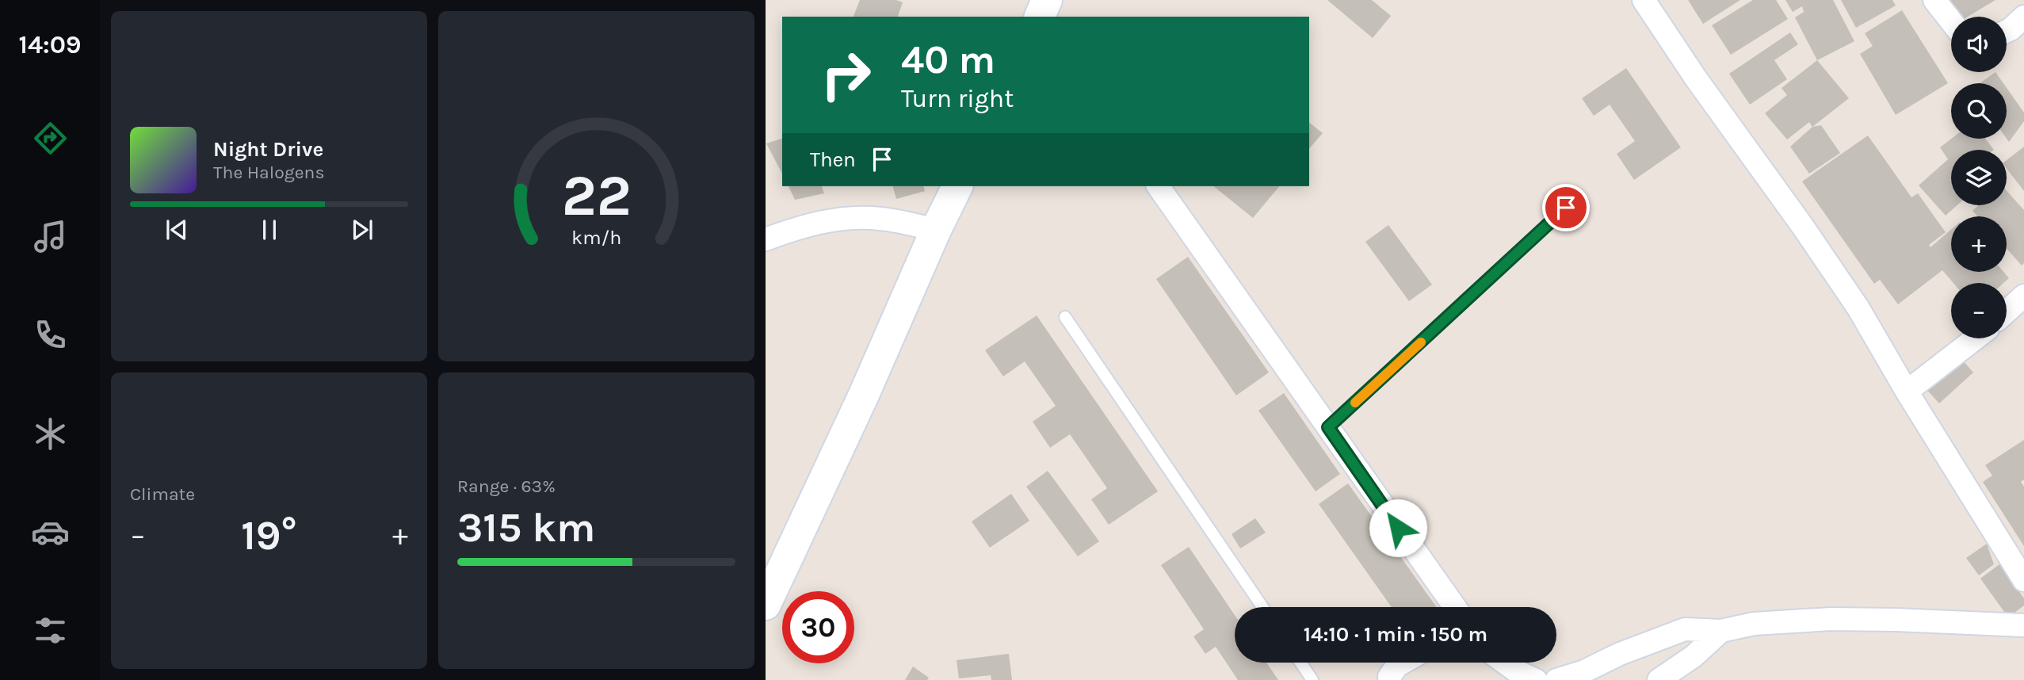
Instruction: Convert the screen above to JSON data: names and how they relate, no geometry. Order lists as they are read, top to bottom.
{
  "page": {
    "tabs": "14:09",
    "map_buttons": ["+", "−"],
    "turn": ["40 m", "Turn right"],
    "song": ["Night Drive", "The Halogens"],
    "then": "Then",
    "tile": [
      "Climate",
      ["Range · 63%", "315 km"]
    ],
    "heat": ["−", "19°", "+"],
    "limit": "30",
    "trip": "14:10 · 1 min · 150 m",
    "gauge": ["22", "km/h"]
  }
}
